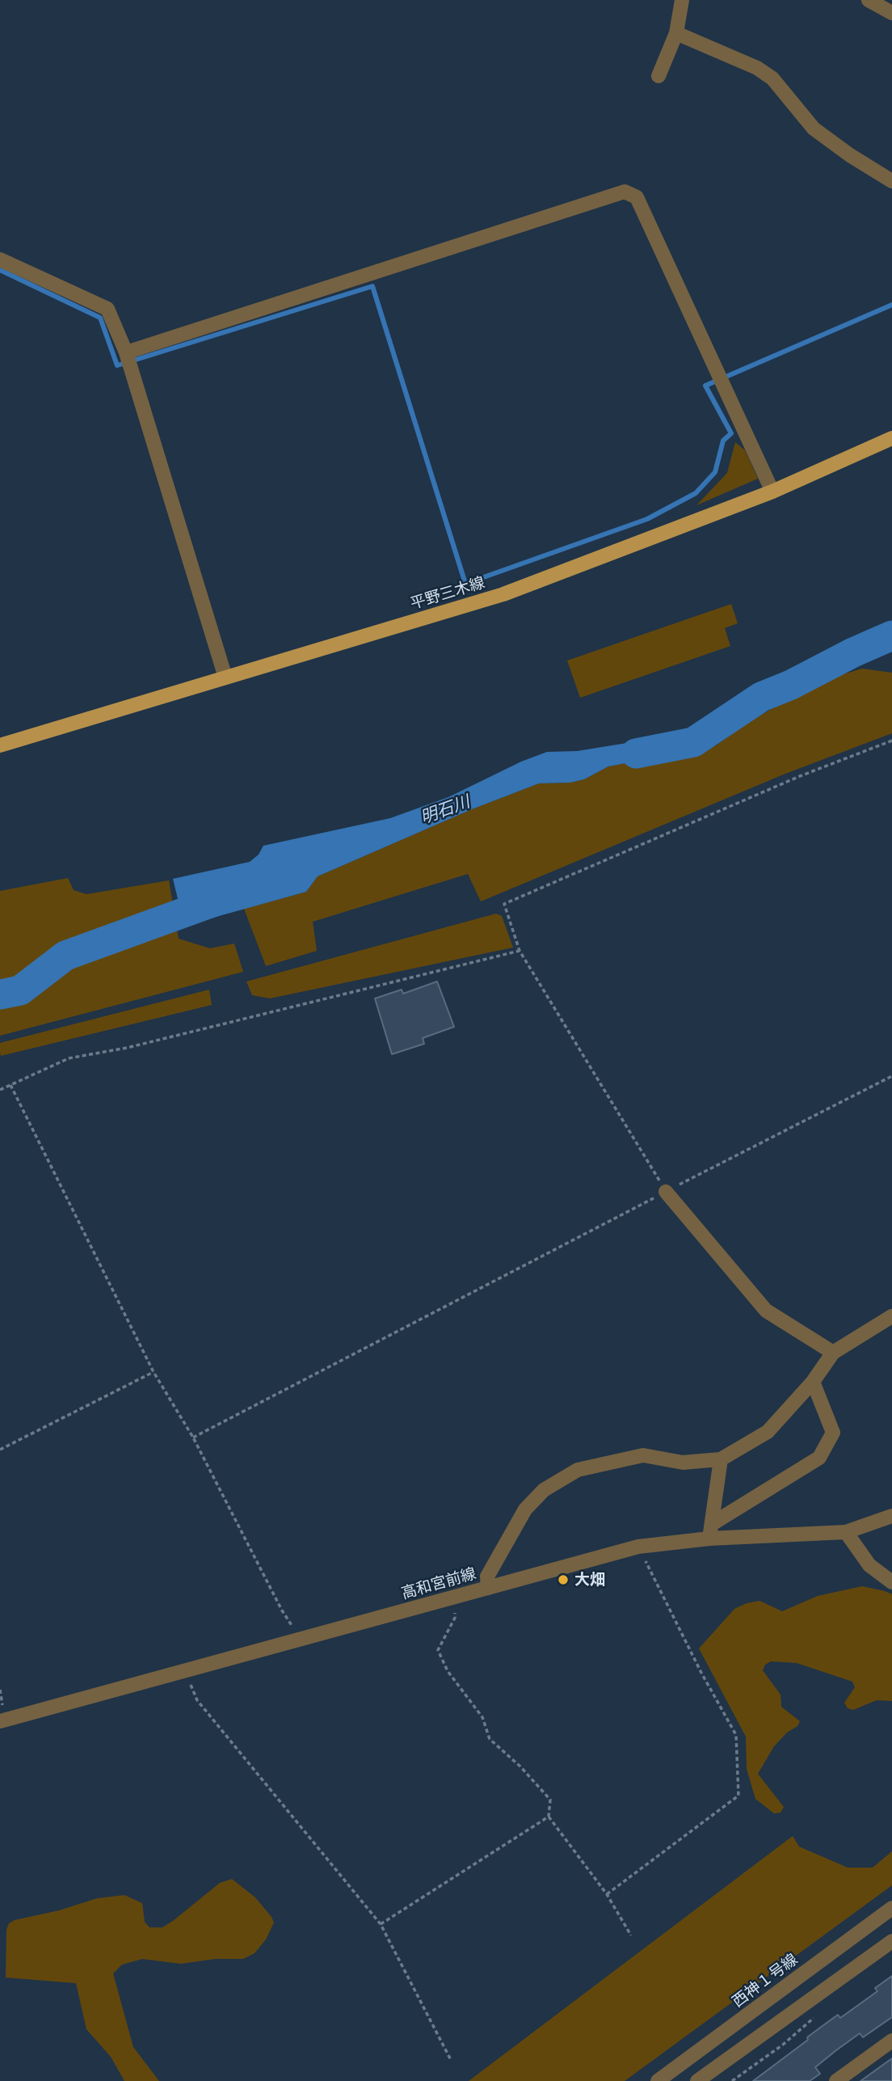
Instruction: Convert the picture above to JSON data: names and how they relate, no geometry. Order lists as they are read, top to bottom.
{
  "streets": {
    "main road": ["平野三木線"],
    "street": ["高和宮前線", "西神１号線"]
  },
  "water": ["明石川"],
  "places": ["大畑"]
}
